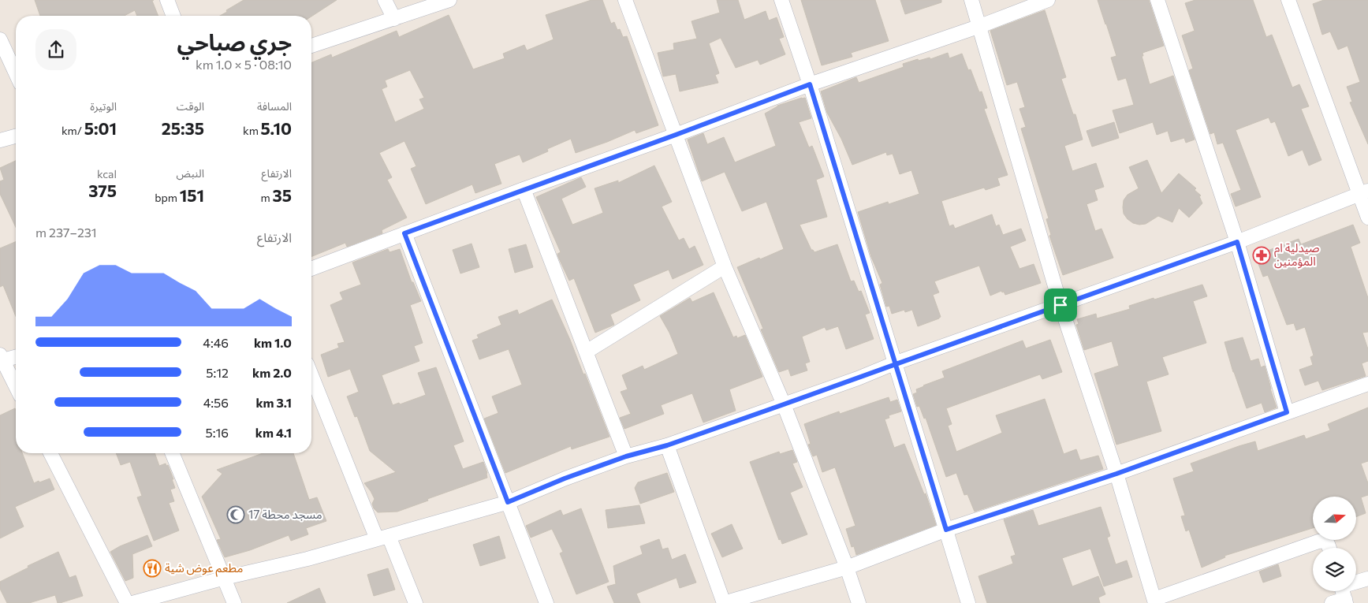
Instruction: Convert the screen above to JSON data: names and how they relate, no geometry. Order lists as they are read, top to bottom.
{
  "places": {
    "pharmacy": ["صيدلية ام المؤمنين"],
    "mosque": ["مسجد محطة 17"],
    "restaurant": ["مطعم عوض شية"]
  },
  "north": "right",
  "page": {
    "heading": ["جري صباحي", "08:10 · 5 × 1.0 km"],
    "stats": [
      ["المسافة", "5.10 km"],
      ["الوقت", "25:35"],
      ["الوتيرة", "5:01 /km"],
      ["الارتفاع", "35 m"],
      ["النبض", "151 bpm"],
      ["kcal", "375"]
    ],
    "chart": ["الارتفاع", "231–237 m"],
    "list": [
      {
        "name": "1.0 km",
        "note": "4:46"
      },
      {
        "name": "2.0 km",
        "note": "5:12"
      },
      {
        "name": "3.1 km",
        "note": "4:56"
      },
      {
        "name": "4.1 km",
        "note": "5:16"
      }
    ]
  }
}
